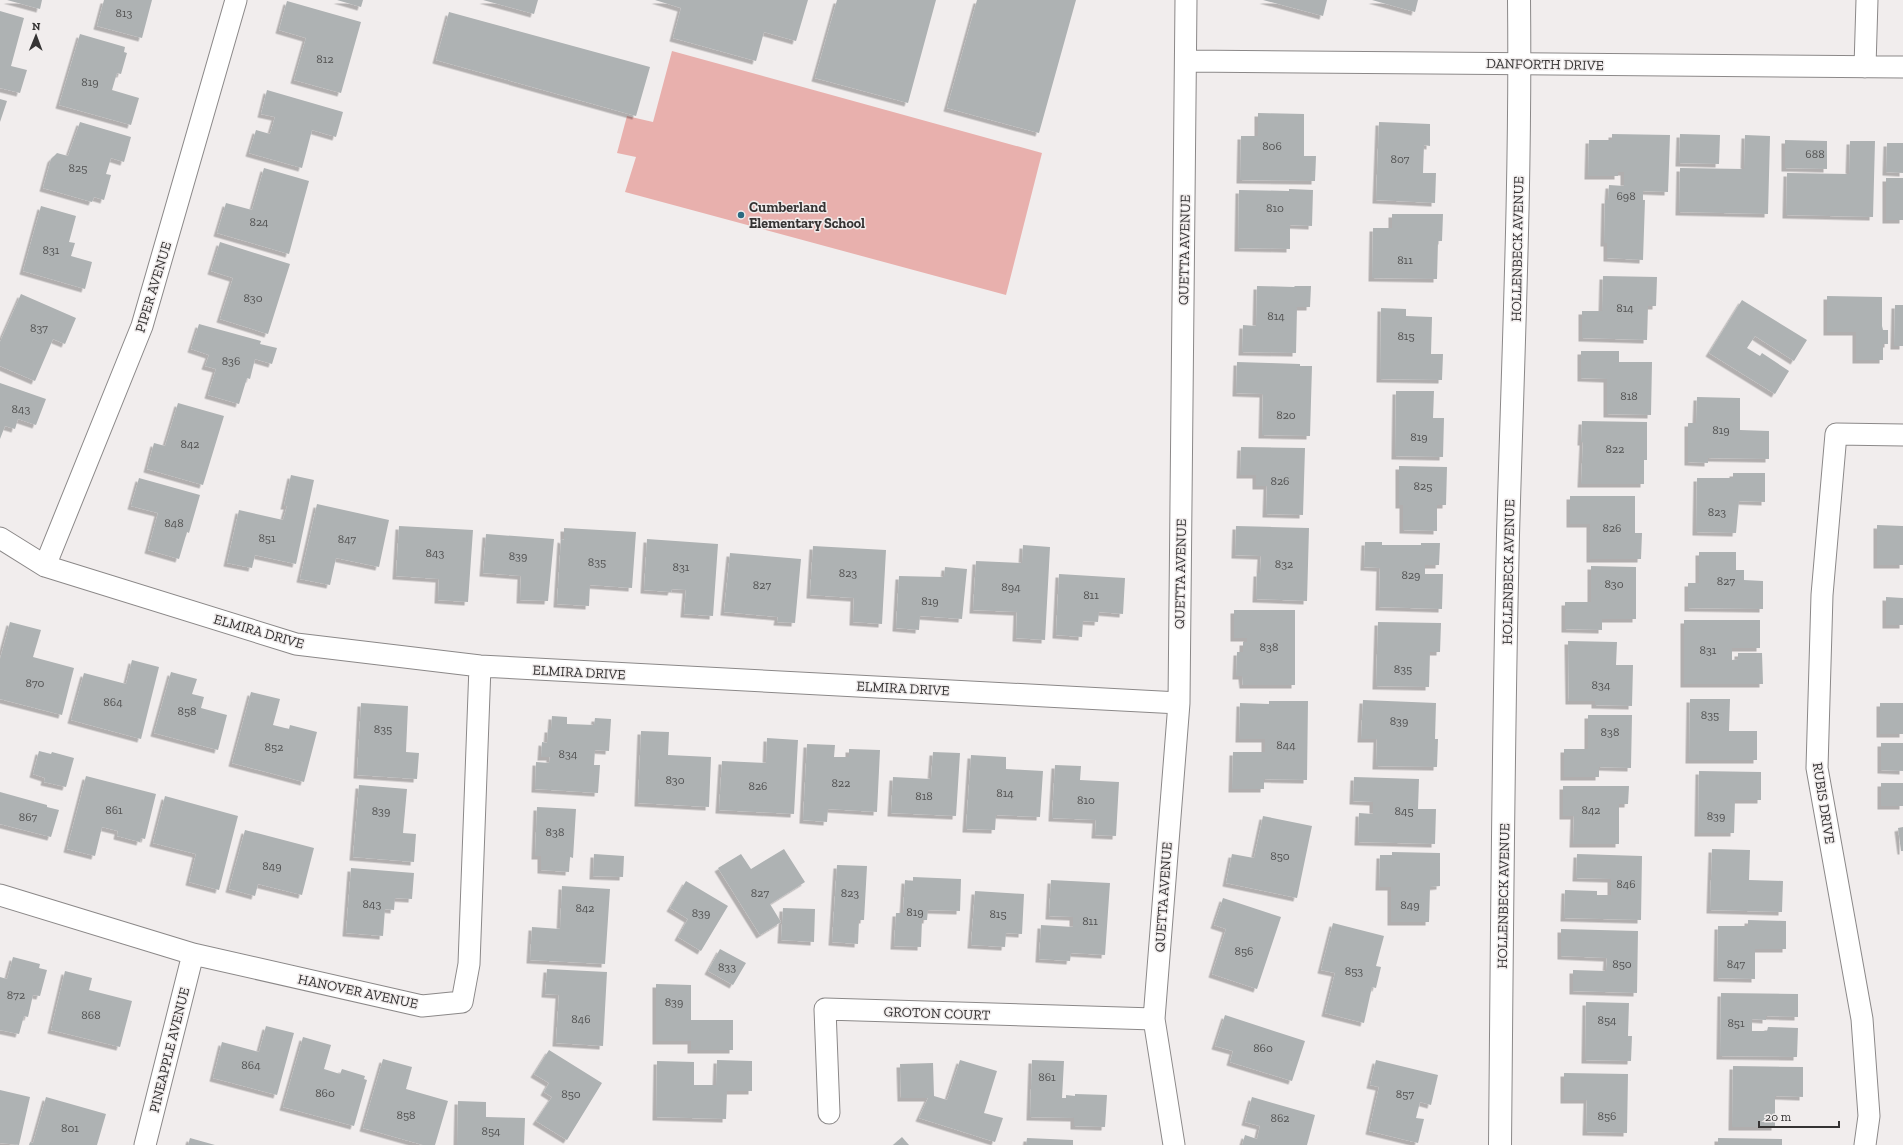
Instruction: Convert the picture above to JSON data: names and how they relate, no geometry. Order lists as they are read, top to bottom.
{
  "streets": {
    "street": [
      "DANFORTH DRIVE",
      "HOLLENBECK AVENUE",
      "QUETTA AVENUE",
      "PIPER AVENUE",
      "ELMIRA DRIVE",
      "RUBIS DRIVE",
      "HANOVER AVENUE",
      "GROTON COURT",
      "PINEAPPLE AVENUE"
    ]
  },
  "crossings": [
    ["DANFORTH DRIVE", "HOLLENBECK AVENUE"],
    ["DANFORTH DRIVE", "QUETTA AVENUE"],
    ["QUETTA AVENUE", "ELMIRA DRIVE"],
    ["QUETTA AVENUE", "GROTON COURT"],
    ["PIPER AVENUE", "ELMIRA DRIVE"],
    ["ELMIRA DRIVE", "HANOVER AVENUE"],
    ["HANOVER AVENUE", "PINEAPPLE AVENUE"]
  ],
  "places": ["Cumberland Elementary School"],
  "house_numbers": [
    "813",
    "812",
    "819",
    "806",
    "688",
    "807",
    "825",
    "698",
    "810",
    "824",
    "831",
    "811",
    "830",
    "814",
    "814",
    "837",
    "815",
    "836",
    "818",
    "843",
    "820",
    "819",
    "819",
    "842",
    "822",
    "826",
    "825",
    "823",
    "848",
    "826",
    "851",
    "847",
    "843",
    "839",
    "835",
    "832",
    "831",
    "823",
    "829",
    "827",
    "830",
    "827",
    "894",
    "811",
    "819",
    "838",
    "831",
    "835",
    "870",
    "834",
    "864",
    "858",
    "835",
    "839",
    "835",
    "838",
    "844",
    "852",
    "834",
    "830",
    "822",
    "826",
    "814",
    "818",
    "810",
    "861",
    "842",
    "839",
    "845",
    "839",
    "867",
    "838",
    "850",
    "849",
    "846",
    "827",
    "823",
    "843",
    "849",
    "842",
    "819",
    "839",
    "815",
    "811",
    "856",
    "850",
    "847",
    "833",
    "853",
    "872",
    "839",
    "868",
    "846",
    "854",
    "851",
    "860",
    "864",
    "861",
    "860",
    "850",
    "857",
    "858",
    "856",
    "862",
    "801",
    "854"
  ],
  "scale_bar": "20 m",
  "north": "top"
}
